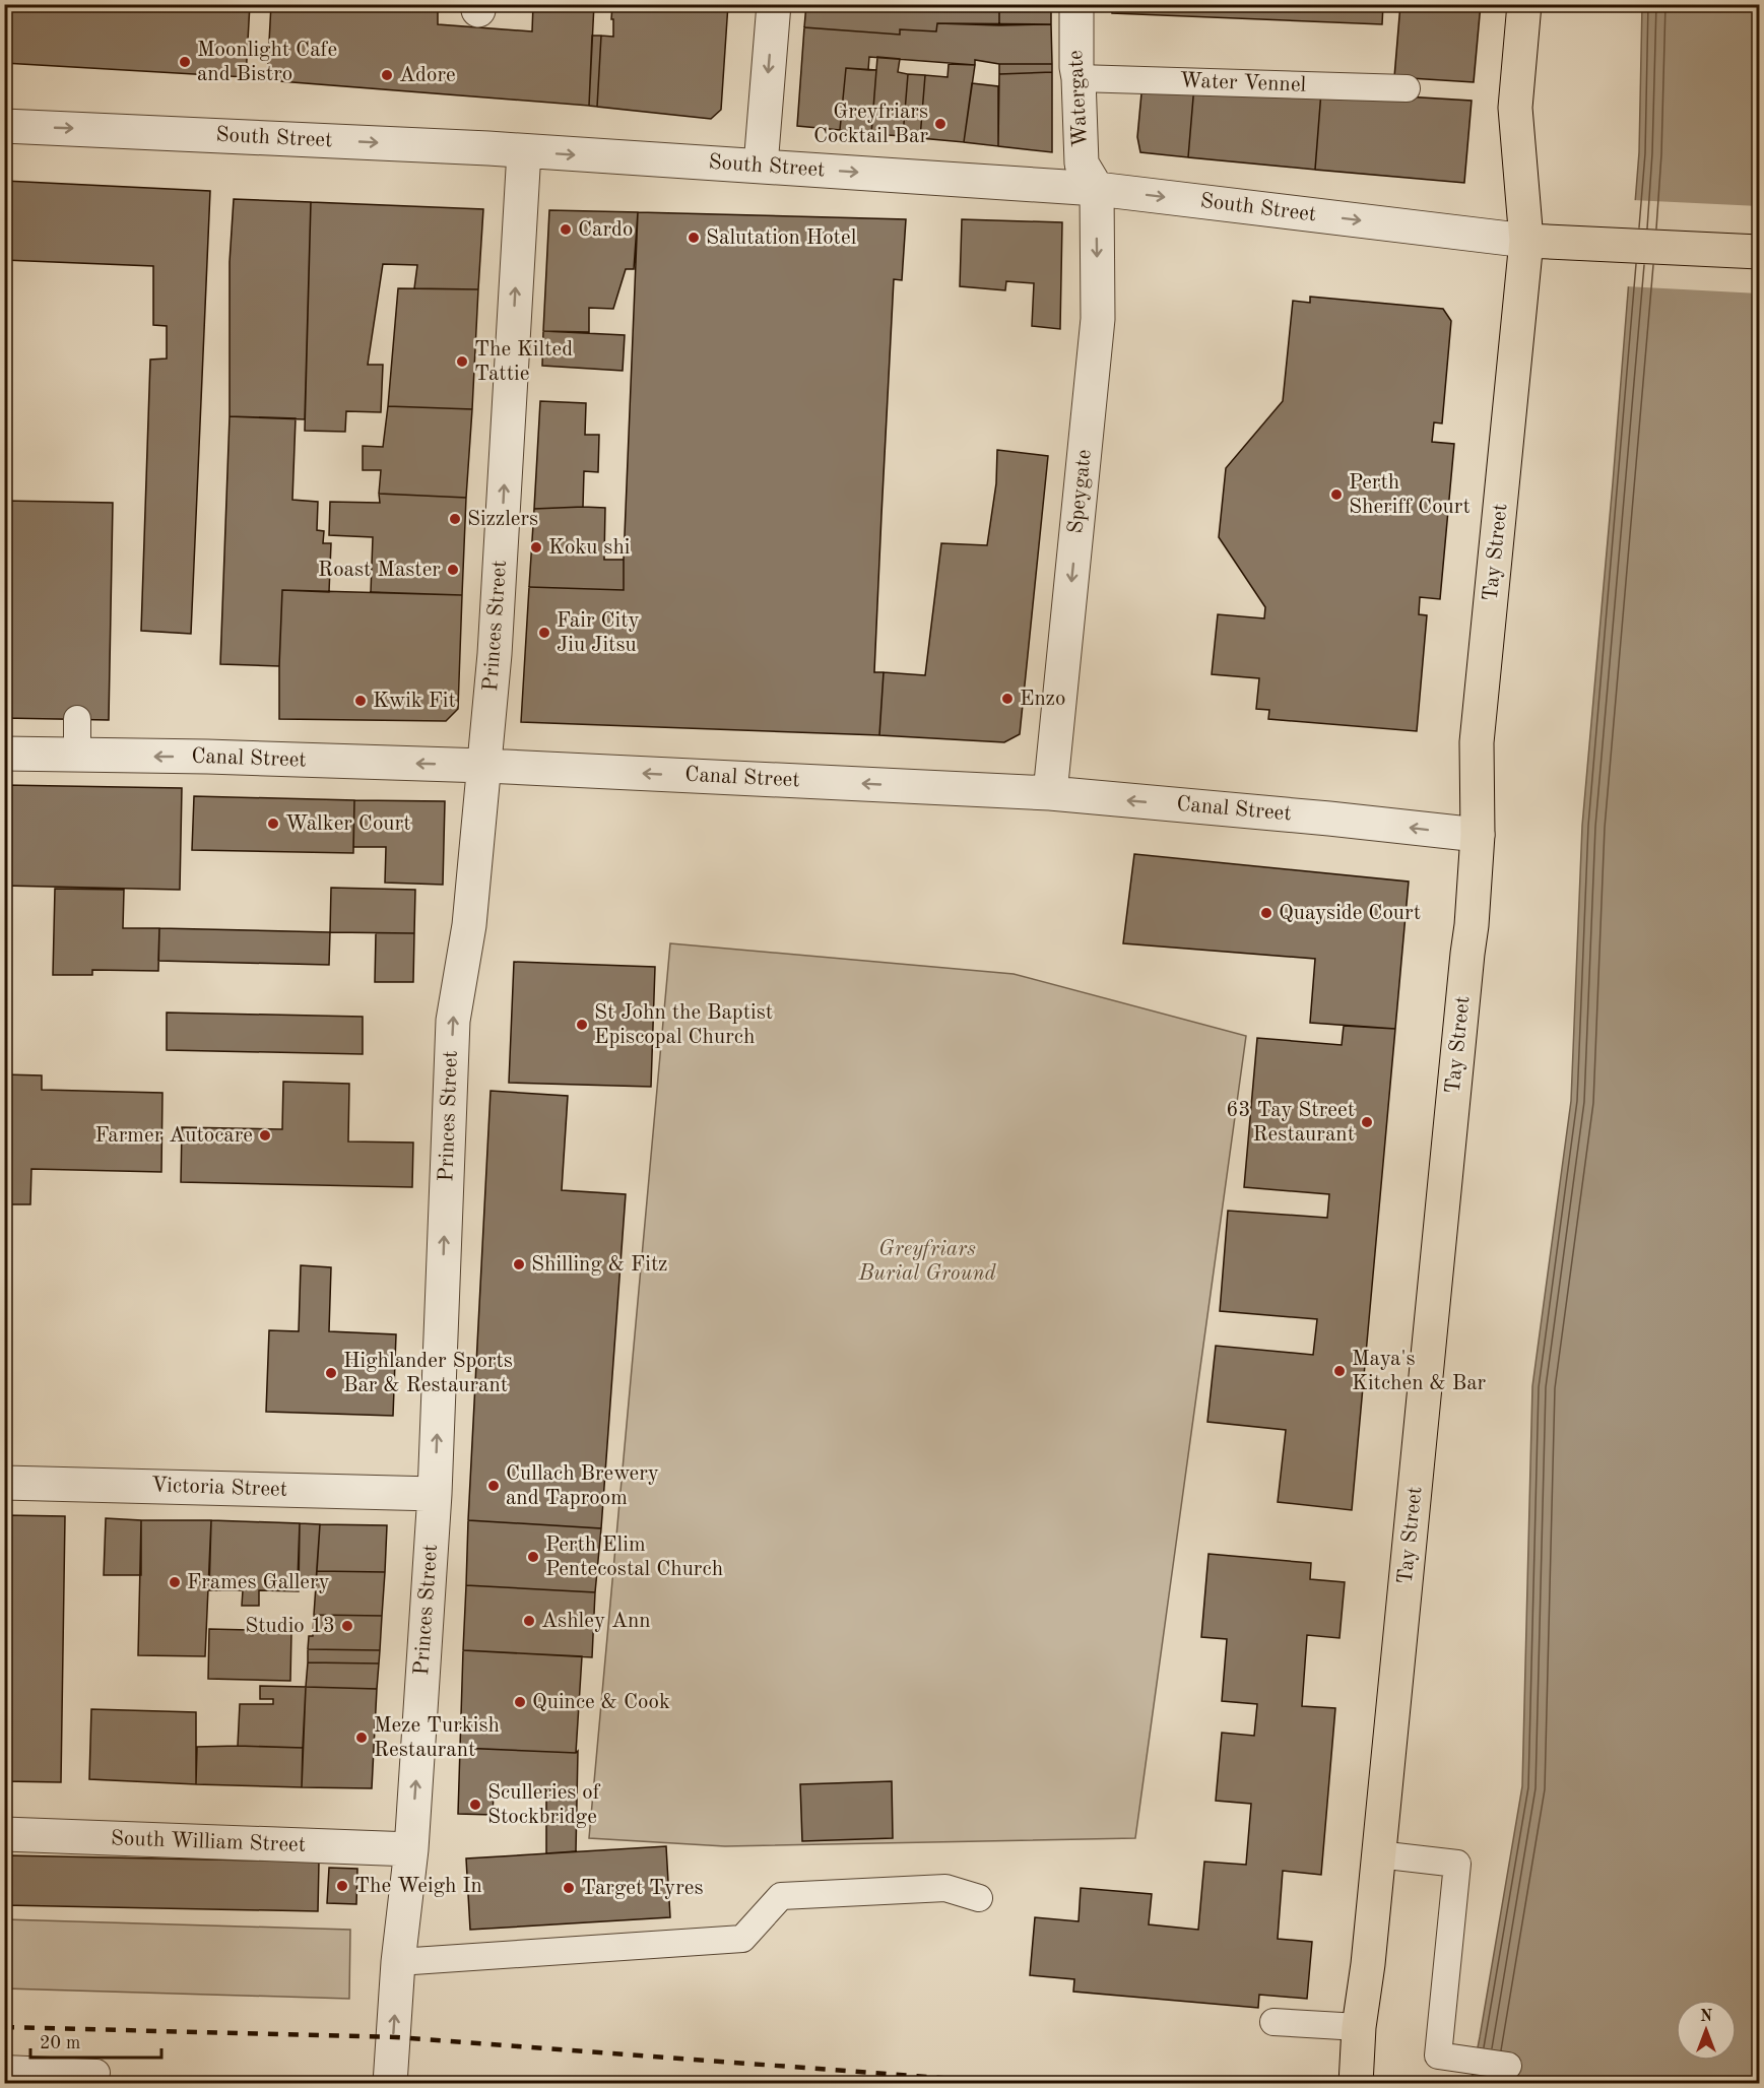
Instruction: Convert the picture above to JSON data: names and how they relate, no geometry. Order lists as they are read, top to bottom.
{
  "streets": {
    "main road": ["Tay Street"],
    "street": [
      "Watergate",
      "South Street",
      "Speygate",
      "Princes Street",
      "Canal Street",
      "Victoria Street",
      "South William Street"
    ],
    "lane": ["Water Vennel"]
  },
  "crossings": [
    ["Water Vennel", "Watergate"],
    ["Watergate", "South Street"],
    ["Watergate", "Speygate"],
    ["South Street", "Speygate"],
    ["South Street", "Tay Street"],
    ["South Street", "Princes Street"],
    ["Speygate", "Canal Street"],
    ["Tay Street", "Canal Street"],
    ["Princes Street", "Canal Street"],
    ["Princes Street", "Victoria Street"],
    ["Princes Street", "South William Street"]
  ],
  "one_way": [
    "South Street",
    "Speygate",
    "Princes Street",
    "Canal Street"
  ],
  "parks": ["Greyfriars Burial Ground"],
  "places": [
    "Moonlight Cafe and Bistro",
    "Adore",
    "Greyfriars Cocktail Bar",
    "Cardo",
    "Salutation Hotel",
    "The Kilted Tattie",
    "Perth Sheriff Court",
    "Sizzlers",
    "Koku shi",
    "Roast Master",
    "Fair City Jiu Jitsu",
    "Enzo",
    "Kwik Fit",
    "Walker Court",
    "Quayside Court",
    "St John the Baptist Episcopal Church",
    "63 Tay Street Restaurant",
    "Farmer Autocare",
    "Shilling & Fitz",
    "Maya's Kitchen & Bar",
    "Highlander Sports Bar & Restaurant",
    "Cullach Brewery and Taproom",
    "Perth Elim Pentecostal Church",
    "Frames Gallery",
    "Ashley Ann",
    "Studio 13",
    "Quince & Cook",
    "Meze Turkish Restaurant",
    "Sculleries of Stockbridge",
    "The Weigh In",
    "Target Tyres"
  ],
  "scale_bar": "20 m",
  "north": "top"
}
